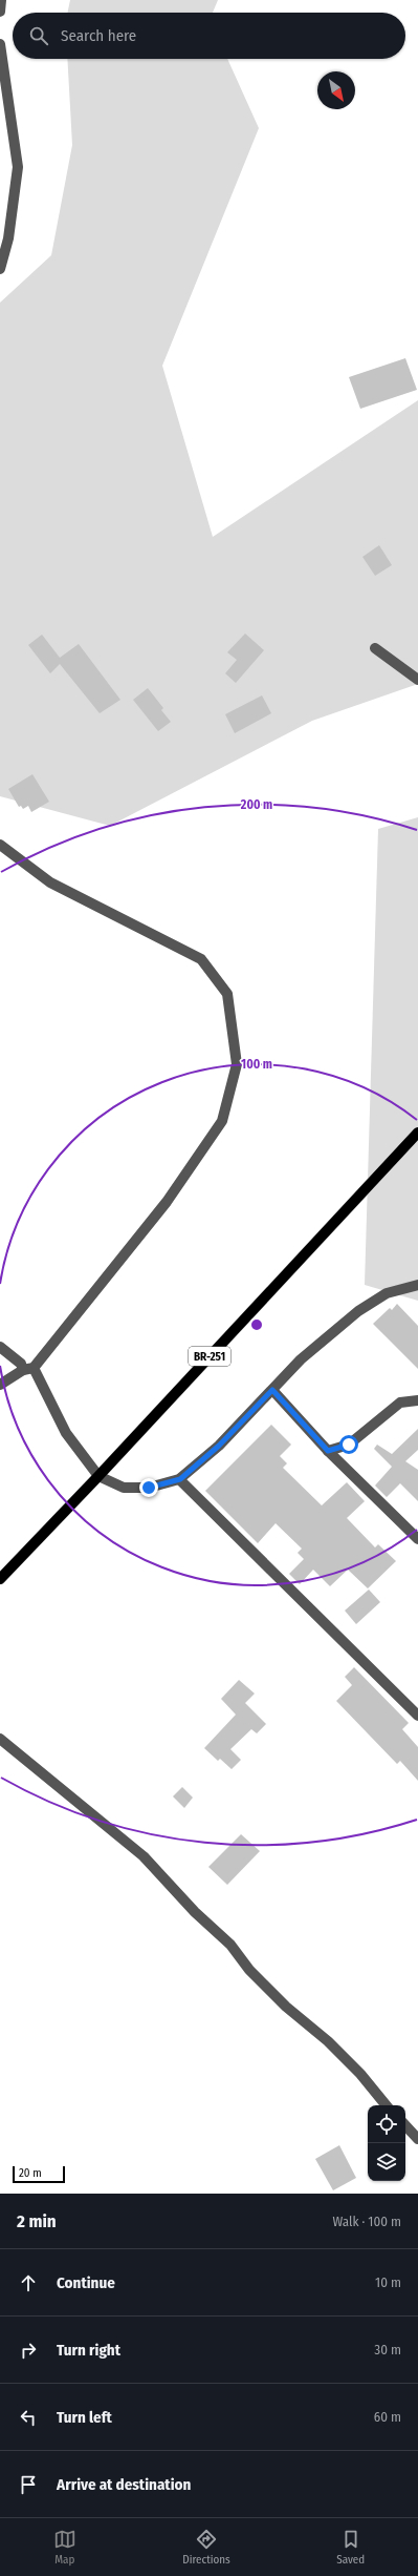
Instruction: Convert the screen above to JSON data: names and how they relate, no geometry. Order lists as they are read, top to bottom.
{
  "streets": {
    "main road": ["BR-251"]
  },
  "scale_bar": "20 m",
  "north": "bottom right",
  "page": {
    "search": "Search here",
    "scale": "20 m",
    "heading": ["2 min", "Walk · 100 m"],
    "list": [
      ["Continue", "10 m"],
      ["Turn right", "30 m"],
      ["Turn left", "60 m"],
      "Arrive at destination"
    ],
    "nav": ["Map", "Directions", "Saved"]
  },
  "rings": ["200 m", "100 m"]
}
